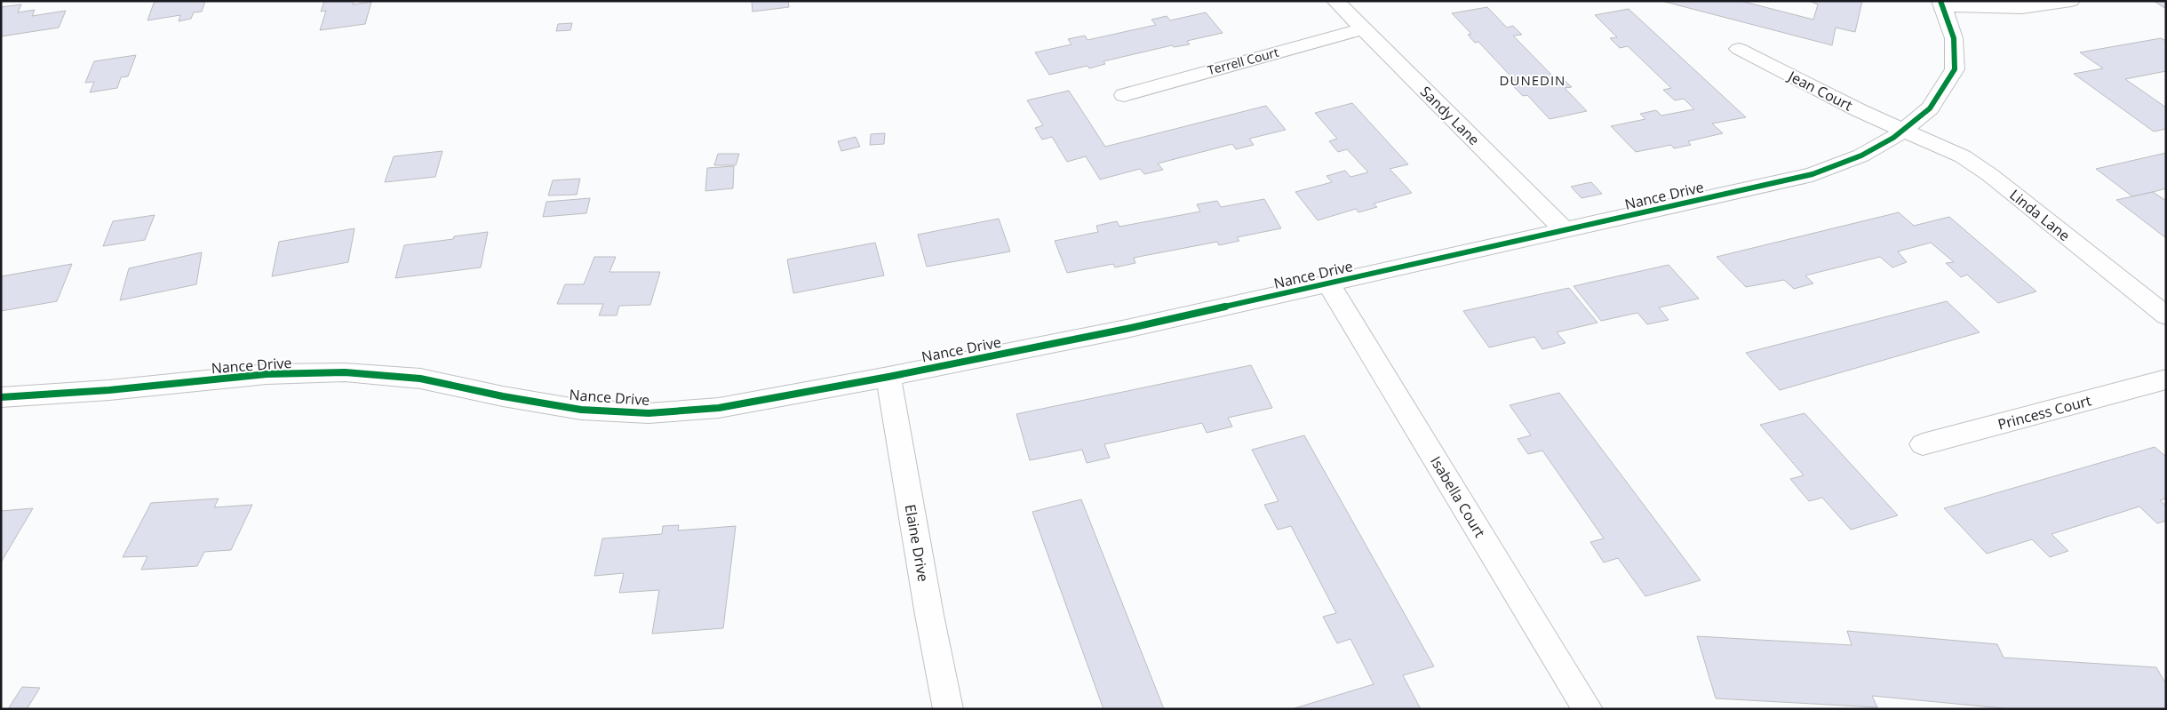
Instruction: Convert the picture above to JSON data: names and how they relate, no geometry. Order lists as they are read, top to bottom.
{
  "streets": {
    "street": [
      "Terrell Court",
      "Jean Court",
      "Sandy Lane",
      "Nance Drive",
      "Linda Lane",
      "Princess Court",
      "Isabella Court",
      "Elaine Drive"
    ]
  },
  "crossings": [
    ["Terrell Court", "Sandy Lane"],
    ["Jean Court", "Nance Drive"],
    ["Jean Court", "Linda Lane"],
    ["Sandy Lane", "Nance Drive"],
    ["Nance Drive", "Linda Lane"],
    ["Nance Drive", "Isabella Court"],
    ["Nance Drive", "Elaine Drive"]
  ],
  "districts": ["DUNEDIN"]
}
